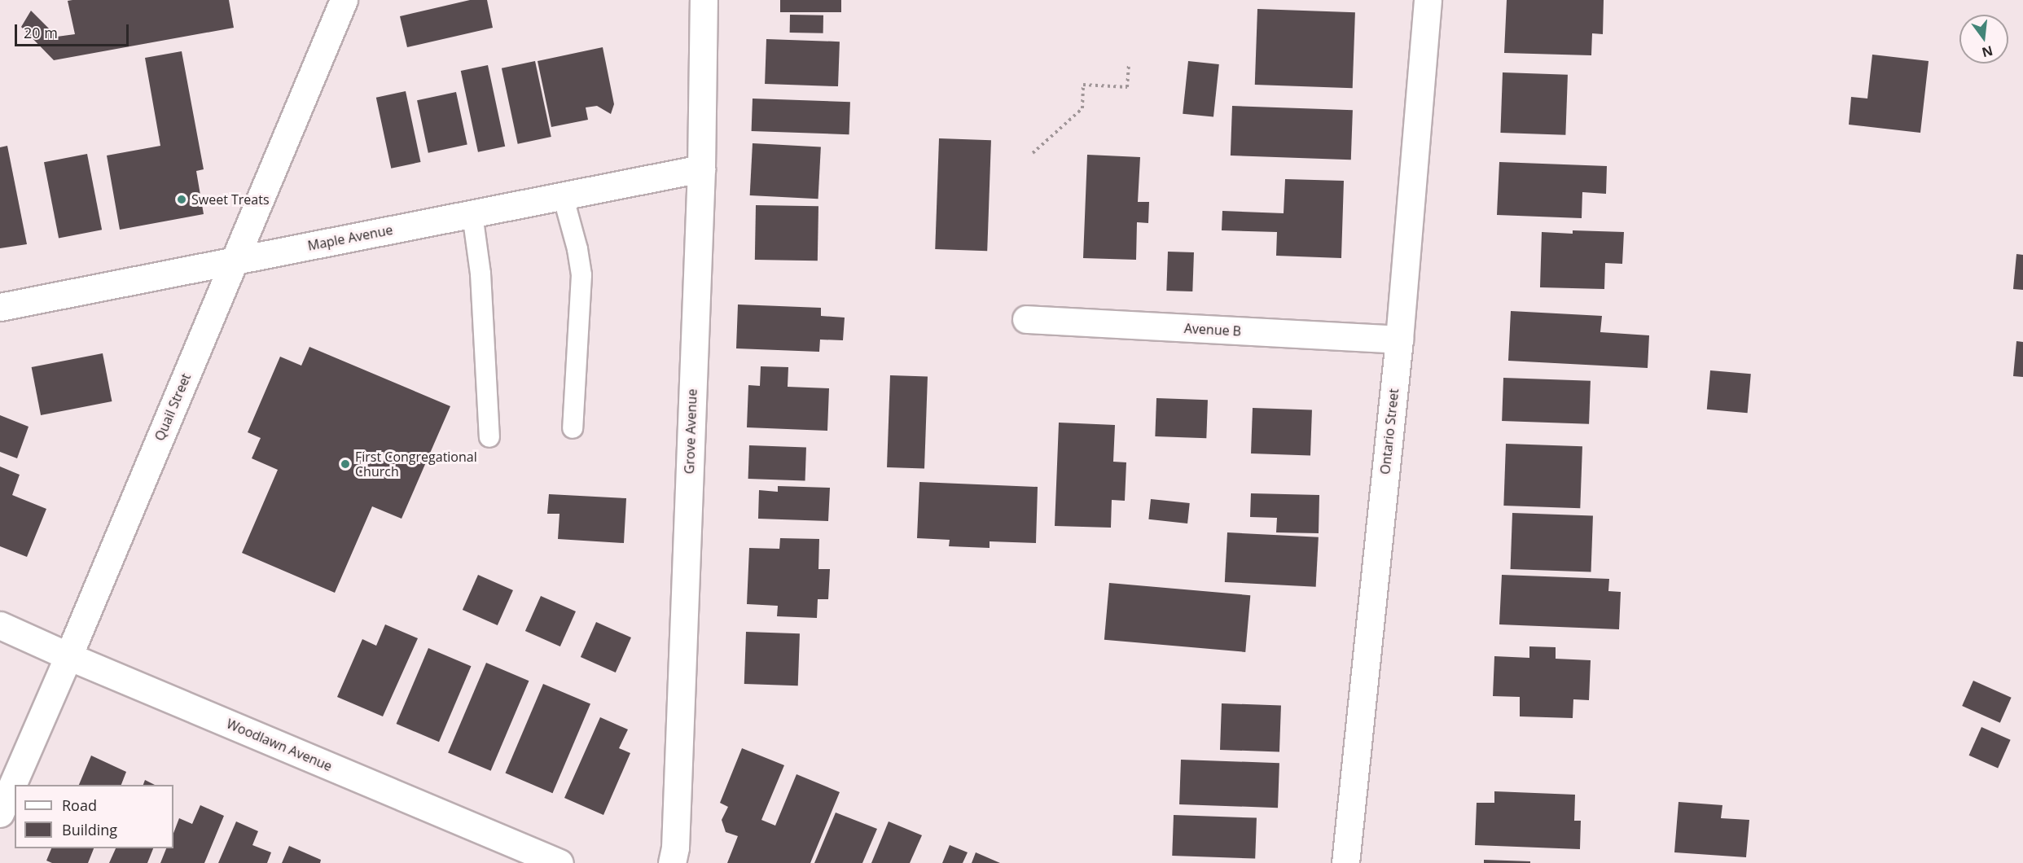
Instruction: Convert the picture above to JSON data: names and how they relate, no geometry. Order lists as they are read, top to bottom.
{
  "streets": {
    "street": [
      "Maple Avenue",
      "Avenue B",
      "Quail Street",
      "Grove Avenue",
      "Ontario Street",
      "Woodlawn Avenue"
    ]
  },
  "crossings": [
    ["Maple Avenue", "Quail Street"],
    ["Maple Avenue", "Grove Avenue"],
    ["Avenue B", "Ontario Street"],
    ["Quail Street", "Woodlawn Avenue"]
  ],
  "places": ["Sweet Treats", "First Congregational Church"],
  "legend": ["Road", "Building"],
  "scale_bar": "20 m",
  "north": "bottom"
}
